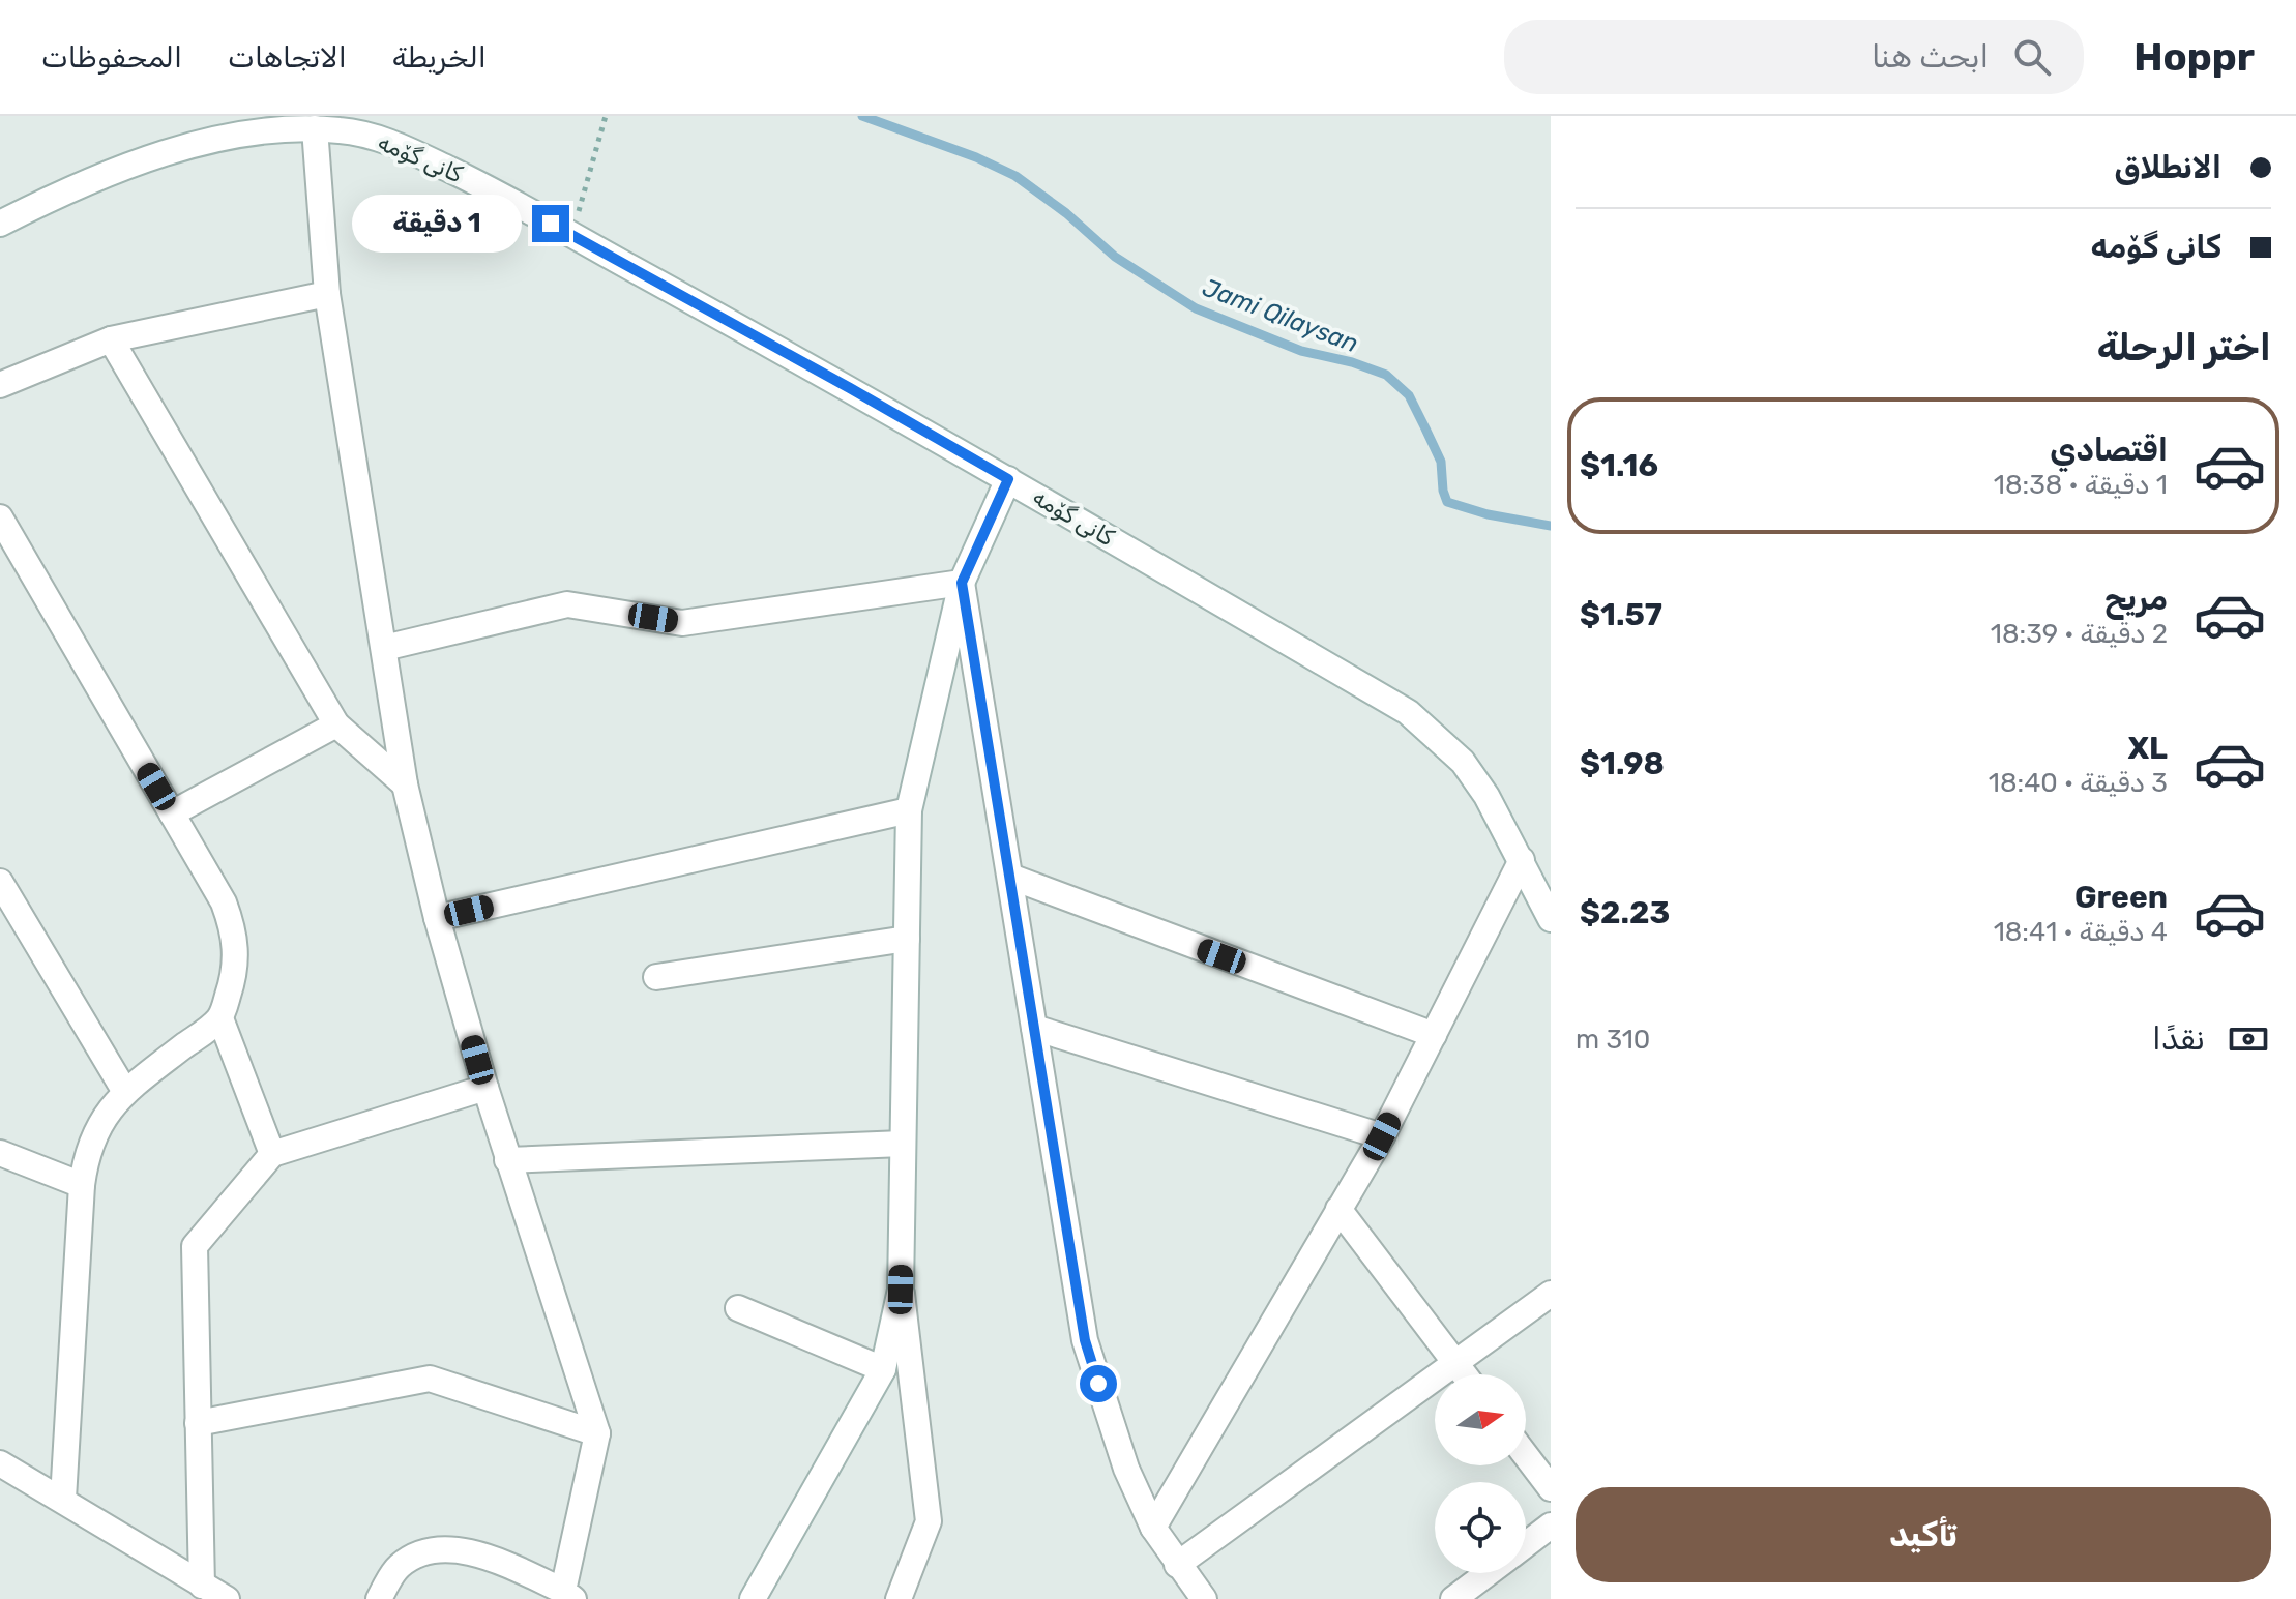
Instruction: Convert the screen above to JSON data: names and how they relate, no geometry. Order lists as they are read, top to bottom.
{
  "streets": {
    "street": ["کانی گۆمە"]
  },
  "water": ["Jami Qilaysan"],
  "north": "right",
  "page": {
    "header": "Hoppr",
    "search": "ابحث هنا",
    "nav": ["الخريطة", "الاتجاهات", "المحفوظات"],
    "banner": ["الانطلاق", "کانی گۆمە"],
    "bubble": "1 دقيقة",
    "heading": "اختر الرحلة",
    "list": [
      {
        "name": "اقتصادي",
        "note": "1 دقيقة · 18:38",
        "value": "$1.16"
      },
      {
        "name": "مريح",
        "note": "2 دقيقة · 18:39",
        "value": "$1.57"
      },
      {
        "name": "XL",
        "note": "3 دقيقة · 18:40",
        "value": "$1.98"
      },
      {
        "name": "Green",
        "note": "4 دقيقة · 18:41",
        "value": "$2.23"
      }
    ],
    "pay": ["نقدًا", "310 m"],
    "buttons": "تأكيد"
  }
}
